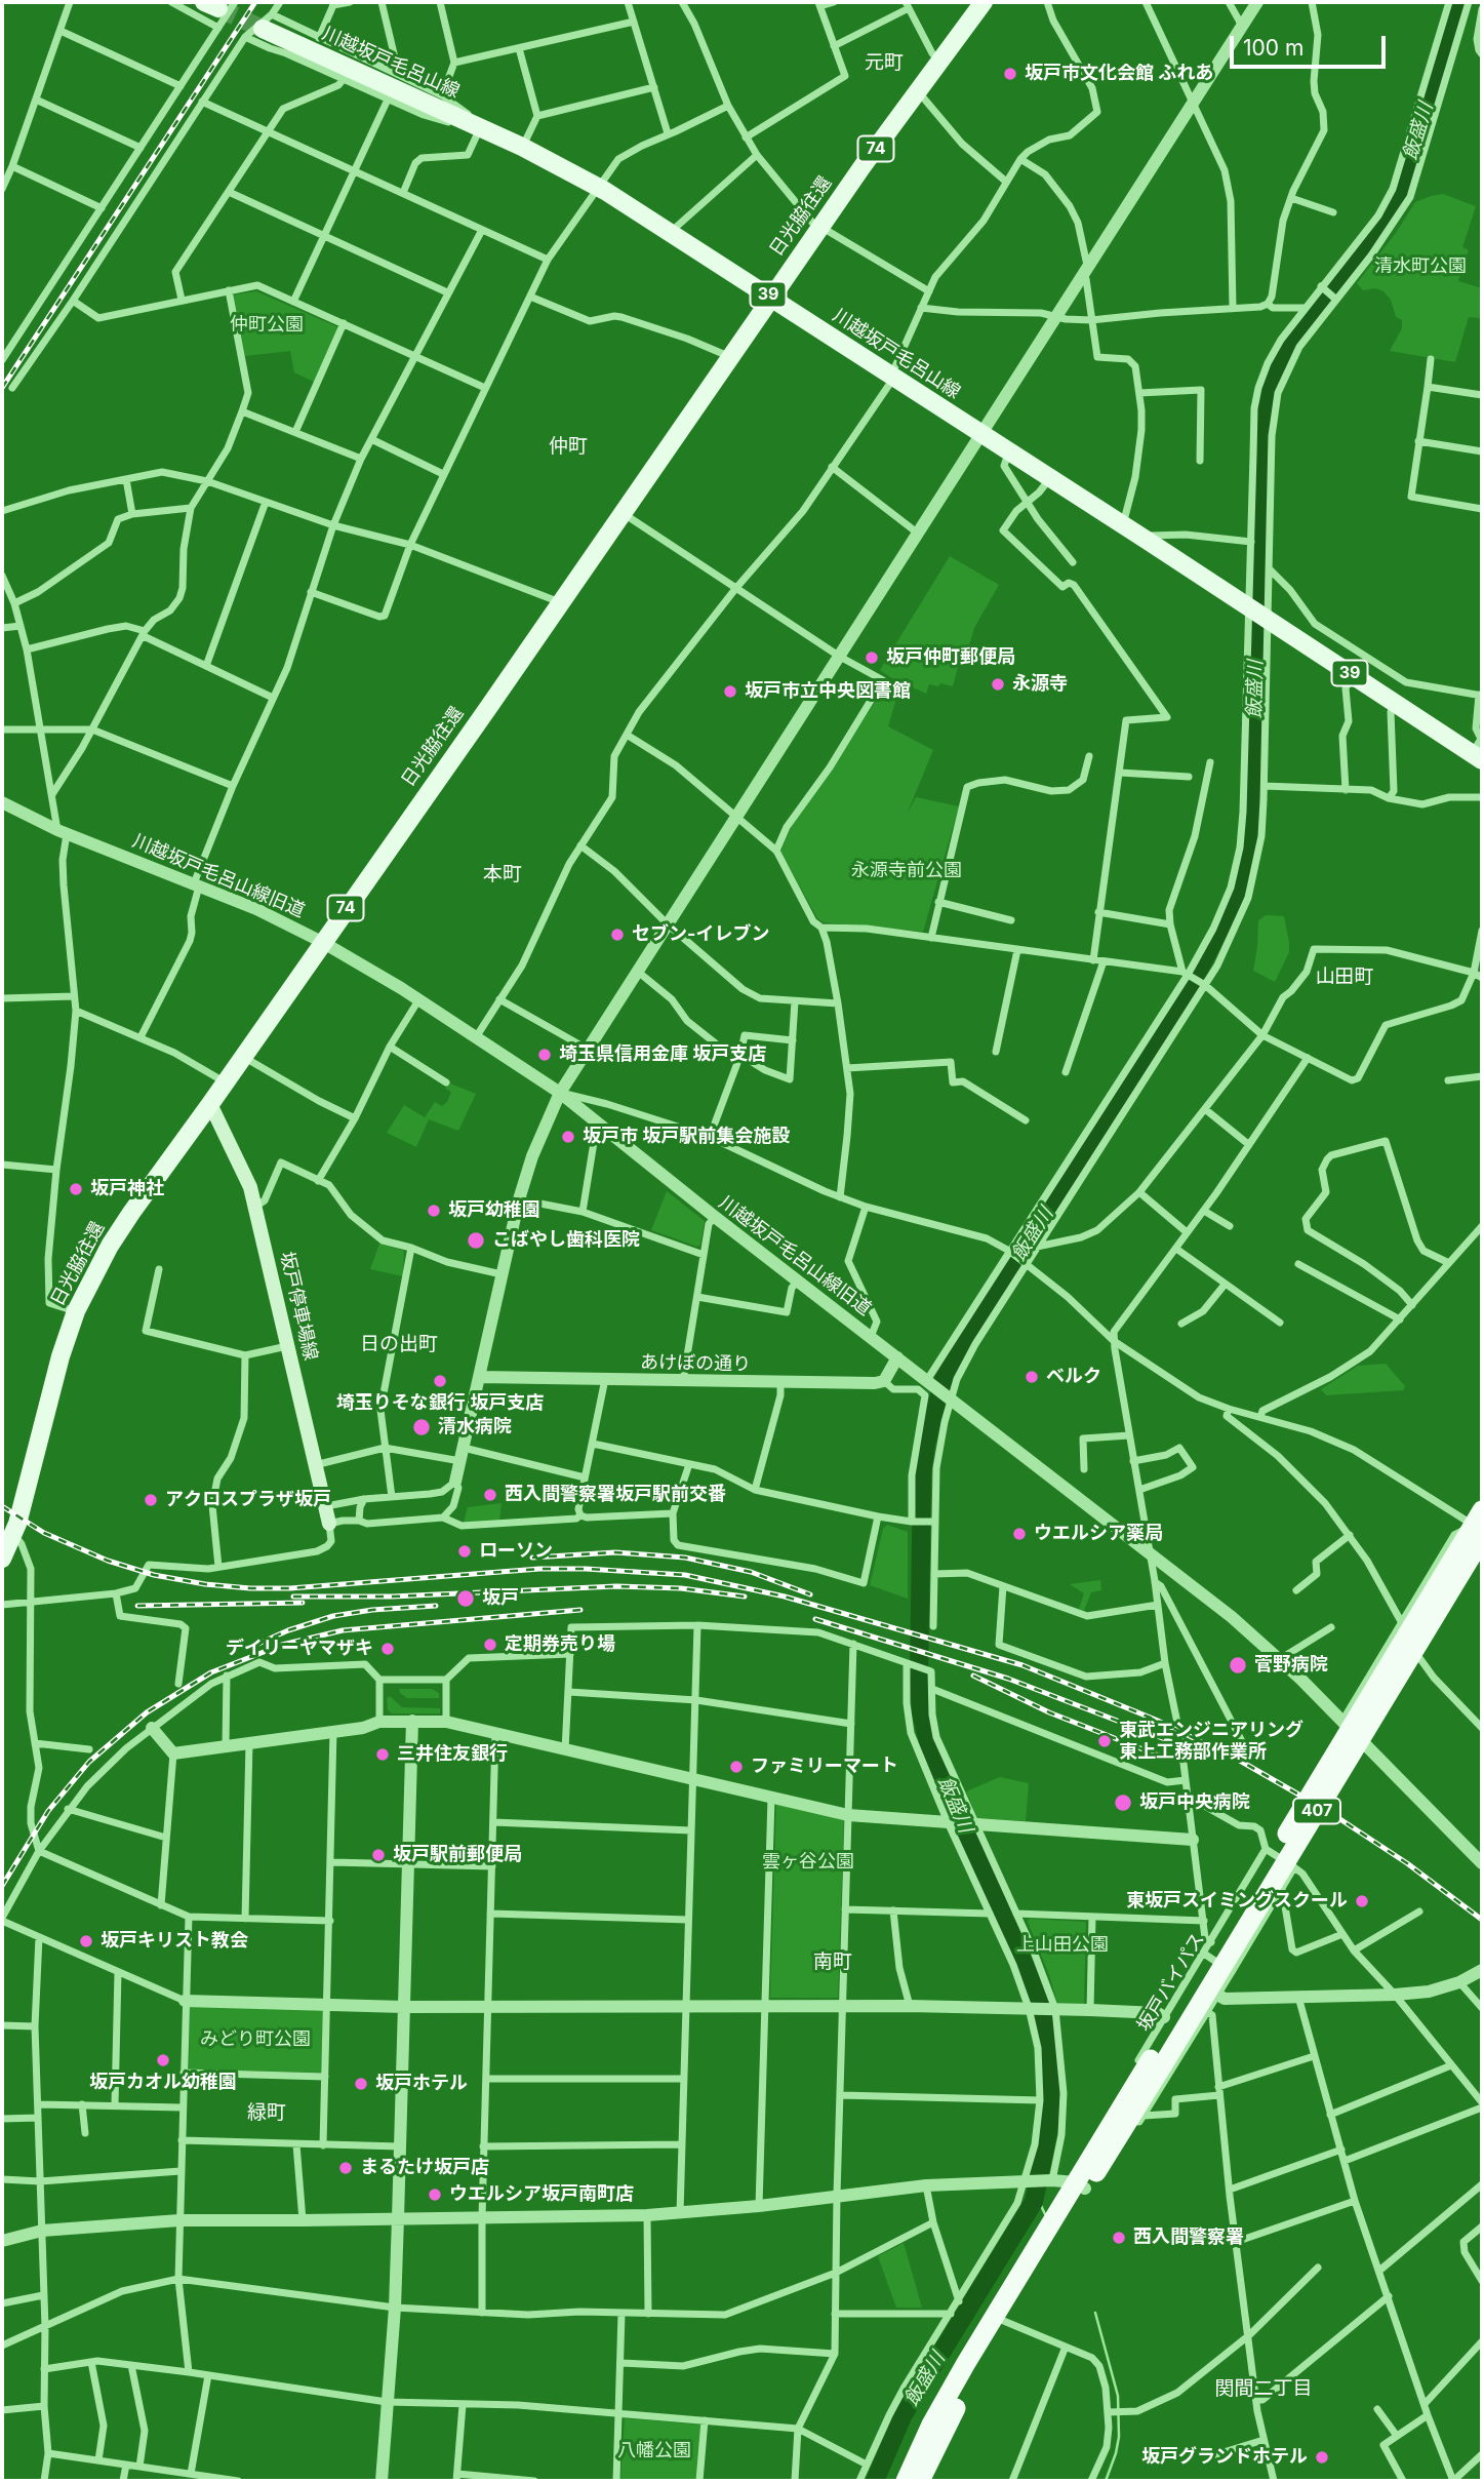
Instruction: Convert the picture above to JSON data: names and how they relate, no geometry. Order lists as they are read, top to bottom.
{
  "streets": {
    "highway": ["407", "坂戸バイパス"],
    "main road": [
      "川越坂戸毛呂山線",
      "74",
      "日光脇往還",
      "39",
      "坂戸停車場線"
    ],
    "street": ["川越坂戸毛呂山線旧道", "あけぼの通り"]
  },
  "crossings": [
    ["川越坂戸毛呂山線", "日光脇往還"],
    ["日光脇往還", "川越坂戸毛呂山線旧道"],
    ["日光脇往還", "坂戸停車場線"]
  ],
  "districts": [
    "元町",
    "仲町",
    "本町",
    "山田町",
    "日の出町",
    "南町",
    "緑町",
    "関間二丁目"
  ],
  "water": ["飯盛川"],
  "parks": [
    "清水町公園",
    "仲町公園",
    "永源寺前公園",
    "雲ヶ谷公園",
    "上山田公園",
    "みどり町公園",
    "八幡公園"
  ],
  "places": [
    "坂戸市文化会館 ふれあ",
    "坂戸仲町郵便局",
    "永源寺",
    "坂戸市立中央図書館",
    "セブン-イレブン",
    "埼玉県信用金庫 坂戸支店",
    "坂戸市 坂戸駅前集会施設",
    "坂戸神社",
    "坂戸幼稚園",
    "こばやし歯科医院",
    "ベルク",
    "埼玉りそな銀行 坂戸支店",
    "清水病院",
    "西入間警察署坂戸駅前交番",
    "アクロスプラザ坂戸",
    "ウエルシア薬局",
    "ローソン",
    "坂戸",
    "定期券売り場",
    "デイリーヤマザキ",
    "菅野病院",
    "東武エンジニアリング 東上工務部作業所",
    "三井住友銀行",
    "ファミリーマート",
    "坂戸中央病院",
    "坂戸駅前郵便局",
    "東坂戸スイミングスクール",
    "坂戸キリスト教会",
    "坂戸カオル幼稚園",
    "坂戸ホテル",
    "まるたけ坂戸店",
    "ウエルシア坂戸南町店",
    "西入間警察署",
    "坂戸グランドホテル"
  ],
  "scale_bar": "100 m"
}
